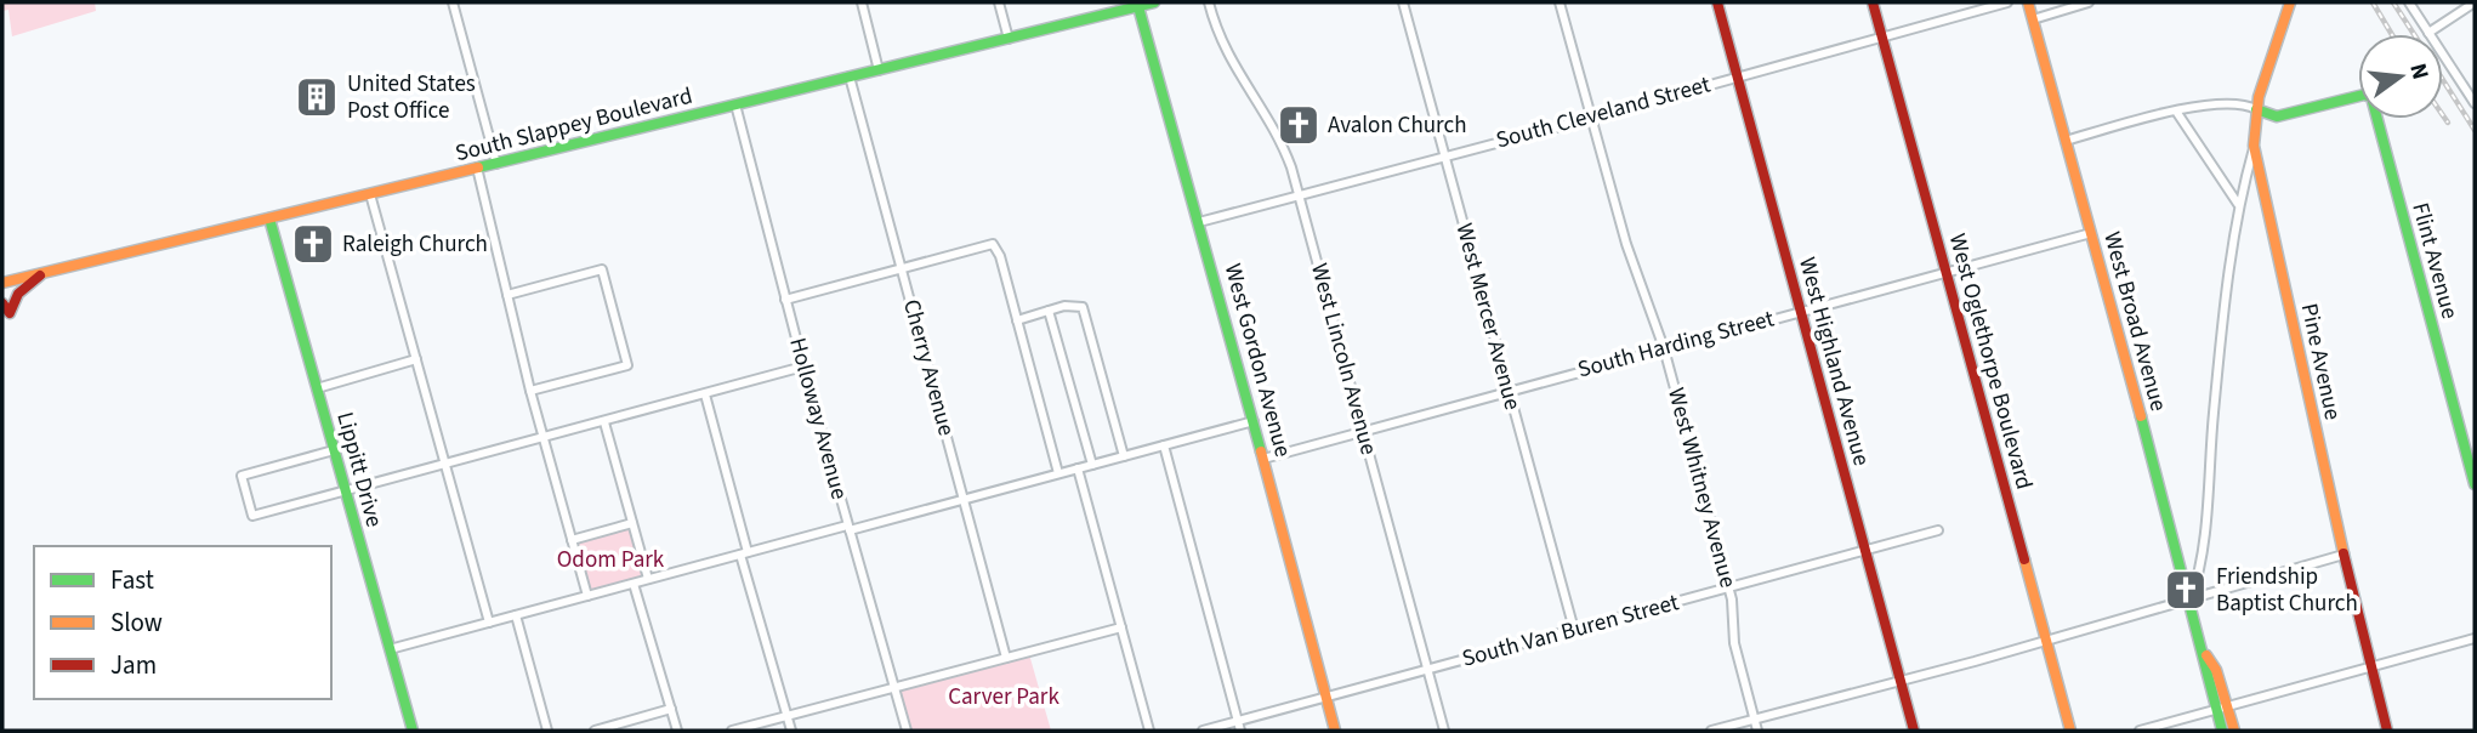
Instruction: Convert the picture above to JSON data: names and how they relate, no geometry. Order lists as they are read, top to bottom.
{
  "streets": {
    "main road": [
      "South Slappey Boulevard",
      "Flint Avenue",
      "West Broad Avenue",
      "West Gordon Avenue",
      "West Highland Avenue",
      "West Oglethorpe Boulevard",
      "Pine Avenue",
      "Lippitt Drive"
    ],
    "street": [
      "South Cleveland Street",
      "West Mercer Avenue",
      "South Harding Street",
      "West Lincoln Avenue",
      "Cherry Avenue",
      "Holloway Avenue",
      "West Whitney Avenue",
      "South Van Buren Street"
    ]
  },
  "crossings": [
    ["South Cleveland Street", "West Mercer Avenue"],
    ["South Cleveland Street", "West Lincoln Avenue"],
    ["South Cleveland Street", "West Gordon Avenue"],
    ["South Cleveland Street", "West Highland Avenue"],
    ["South Cleveland Street", "West Oglethorpe Boulevard"],
    ["South Cleveland Street", "West Whitney Avenue"],
    ["South Slappey Boulevard", "West Gordon Avenue"],
    ["South Slappey Boulevard", "Cherry Avenue"],
    ["South Slappey Boulevard", "Holloway Avenue"],
    ["South Slappey Boulevard", "Lippitt Drive"],
    ["Flint Avenue", "Pine Avenue"],
    ["West Mercer Avenue", "South Harding Street"],
    ["West Mercer Avenue", "South Van Buren Street"],
    ["West Broad Avenue", "South Harding Street"],
    ["South Harding Street", "West Lincoln Avenue"],
    ["South Harding Street", "West Gordon Avenue"],
    ["South Harding Street", "West Highland Avenue"],
    ["South Harding Street", "West Oglethorpe Boulevard"],
    ["South Harding Street", "West Whitney Avenue"],
    ["West Lincoln Avenue", "South Van Buren Street"],
    ["West Gordon Avenue", "South Van Buren Street"],
    ["West Highland Avenue", "South Van Buren Street"],
    ["West Whitney Avenue", "South Van Buren Street"]
  ],
  "parks": ["Odom Park", "Carver Park"],
  "places": {
    "building": ["United States Post Office"],
    "church": ["Avalon Church", "Raleigh Church", "Friendship Baptist Church"]
  },
  "legend": ["Fast", "Slow", "Jam"],
  "north": "right"
}
